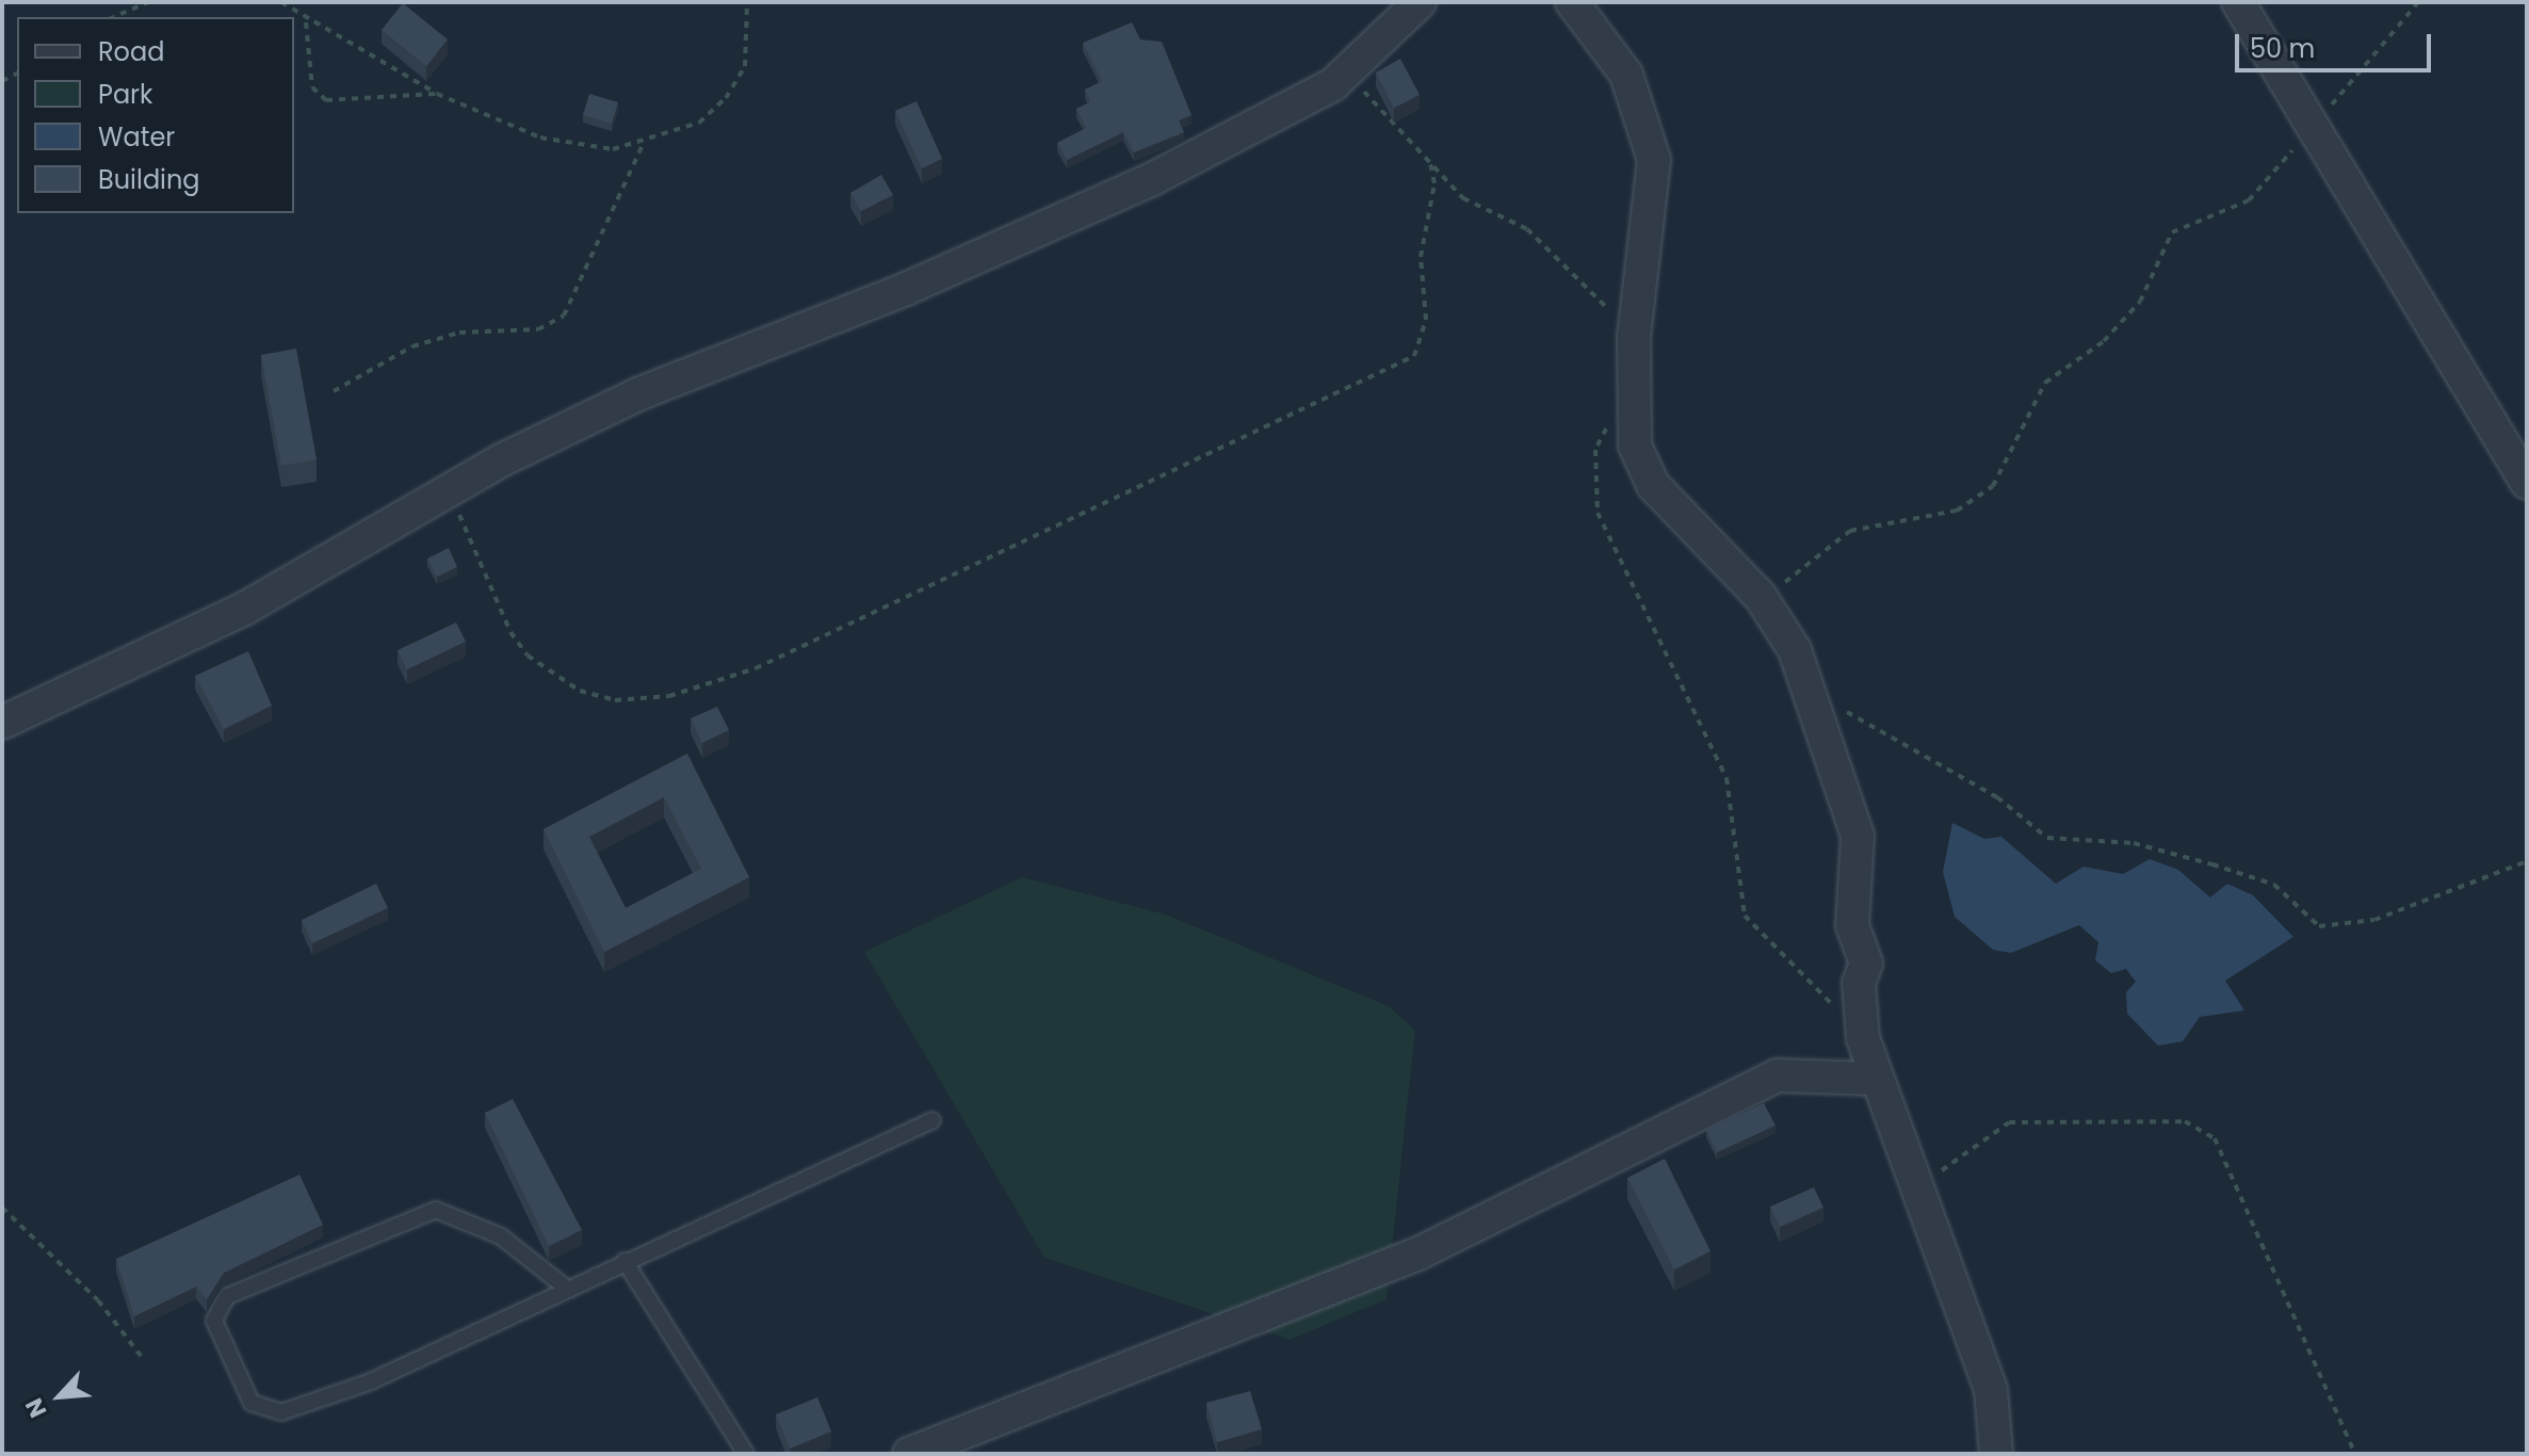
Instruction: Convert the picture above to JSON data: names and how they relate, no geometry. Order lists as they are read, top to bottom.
{
  "legend": [
    "Road",
    "Park",
    "Water",
    "Building"
  ],
  "scale_bar": "50 m",
  "north": "bottom left"
}
